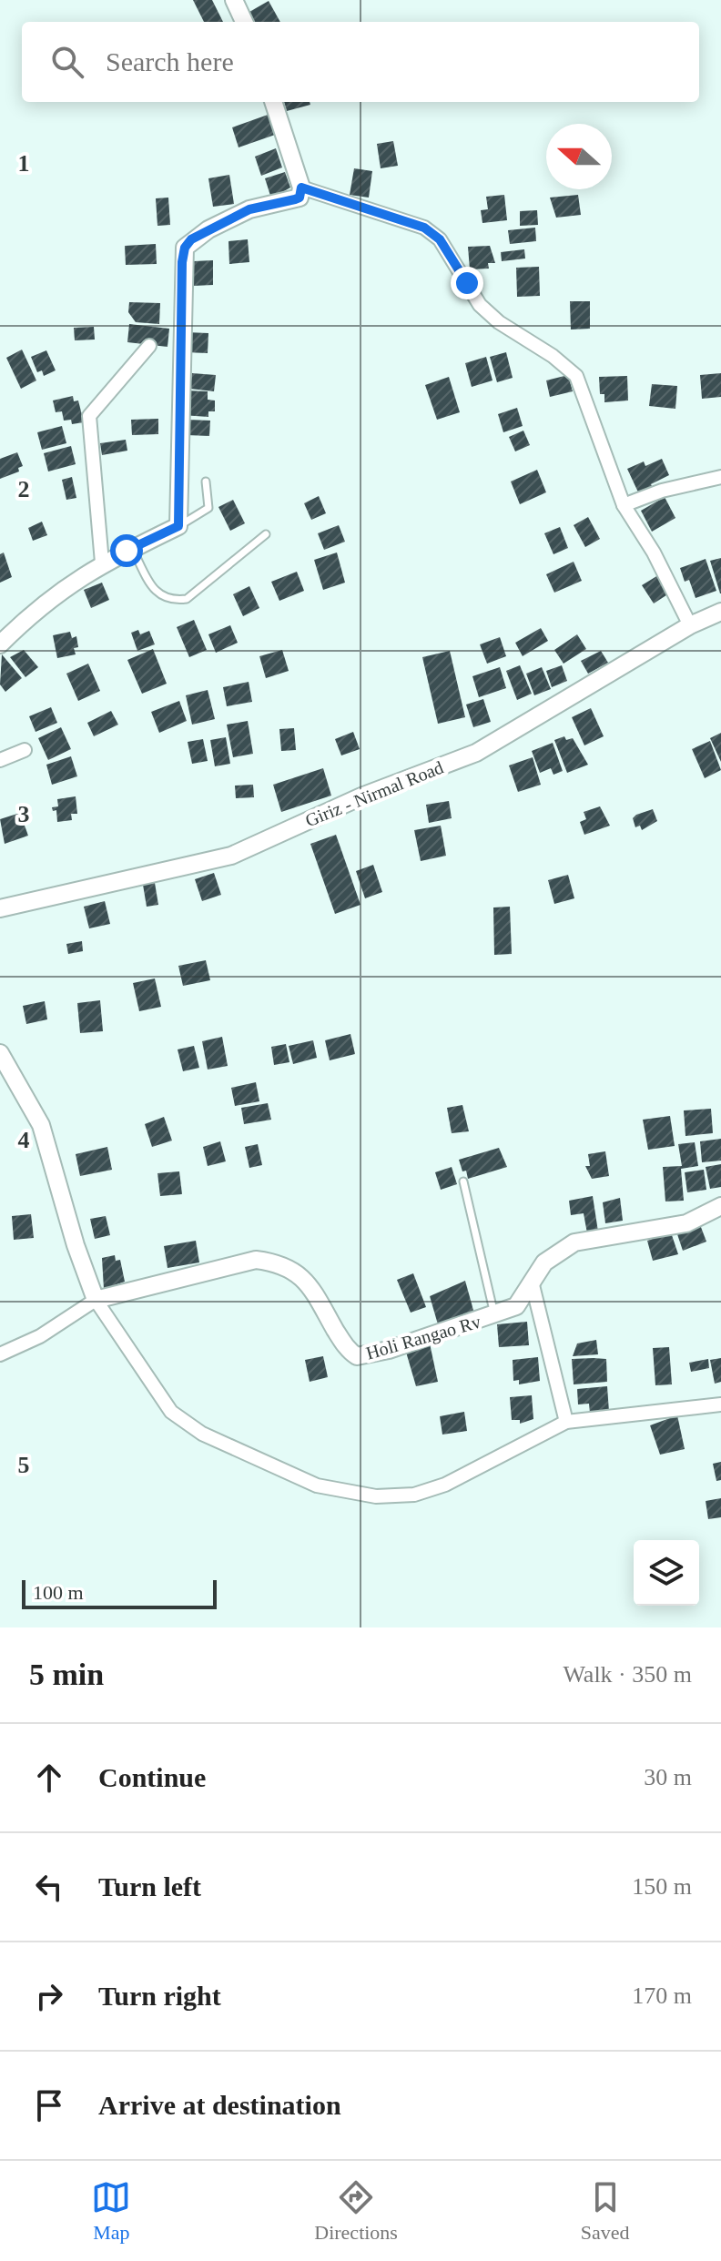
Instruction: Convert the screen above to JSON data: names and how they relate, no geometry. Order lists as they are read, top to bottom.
{
  "streets": {
    "street": ["Giriz - Nirmal Road", "Holi Rangao Rv"]
  },
  "scale_bar": "100 m",
  "north": "left",
  "page": {
    "search": "Search here",
    "scale": "100 m",
    "heading": ["5 min", "Walk · 350 m"],
    "list": [
      ["Continue", "30 m"],
      ["Turn left", "150 m"],
      ["Turn right", "170 m"],
      "Arrive at destination"
    ],
    "nav": ["Map", "Directions", "Saved"]
  },
  "grid": {
    "rows": [
      "1",
      "2",
      "3",
      "4",
      "5"
    ]
  }
}
